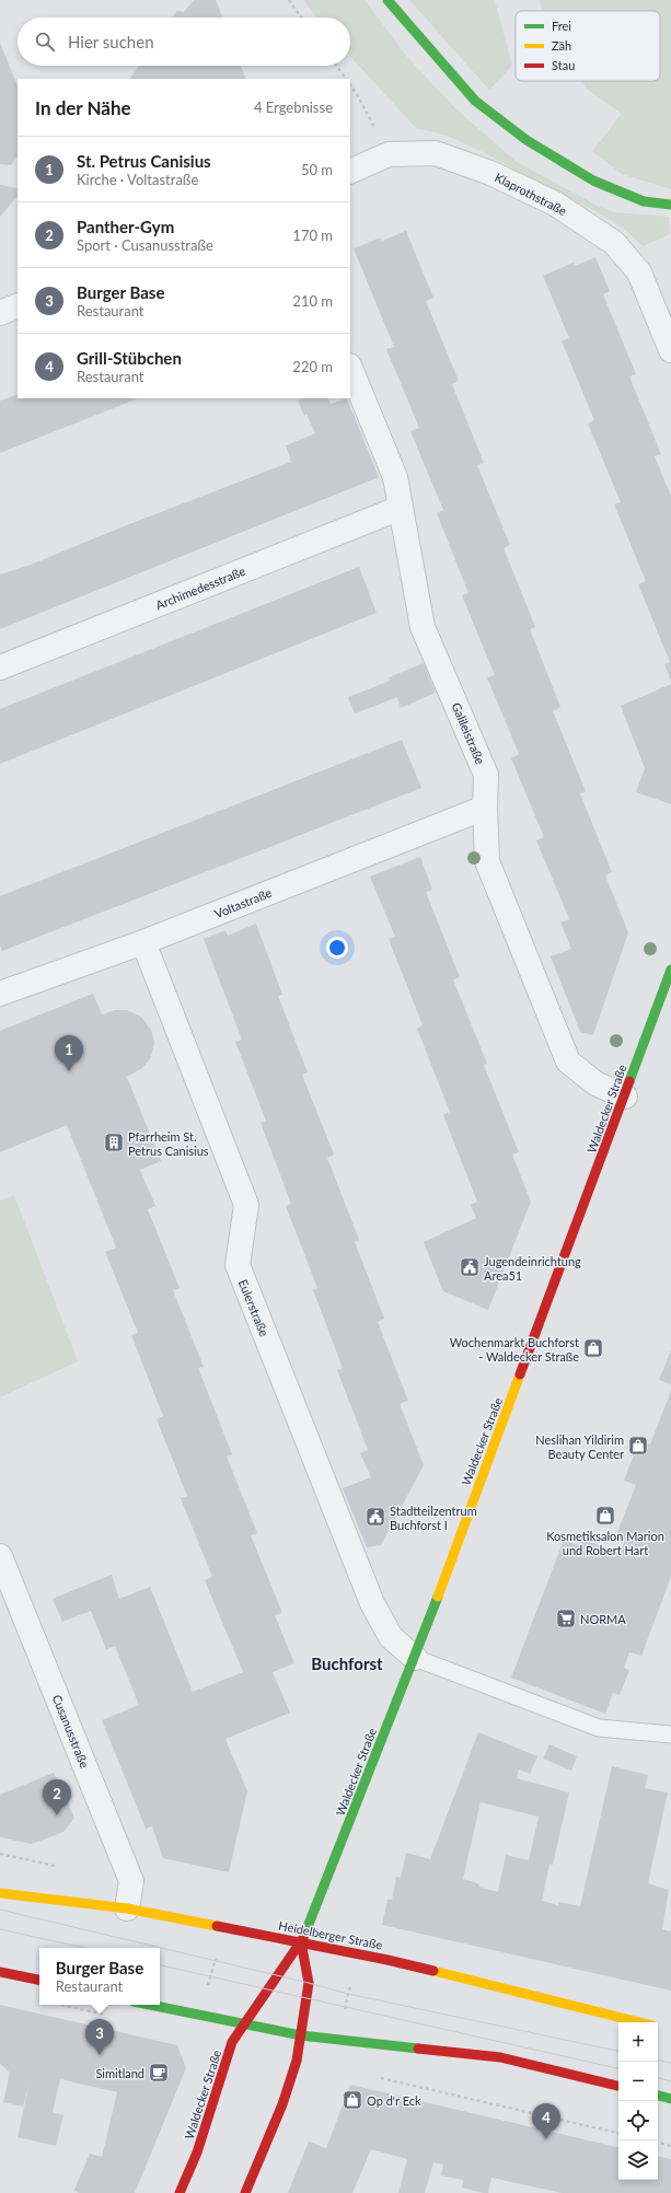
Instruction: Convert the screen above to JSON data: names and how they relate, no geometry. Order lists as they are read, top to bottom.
{
  "streets": {
    "main road": ["Waldecker Straße", "Heidelberger Straße"],
    "street": [
      "Klaprothstraße",
      "Archimedesstraße",
      "Galileistraße",
      "Voltastraße",
      "Eulerstraße",
      "Cusanusstraße"
    ]
  },
  "crossings": [
    ["Archimedesstraße", "Galileistraße"],
    ["Galileistraße", "Voltastraße"],
    ["Galileistraße", "Waldecker Straße"],
    ["Voltastraße", "Eulerstraße"],
    ["Waldecker Straße", "Eulerstraße"],
    ["Waldecker Straße", "Heidelberger Straße"],
    ["Cusanusstraße", "Heidelberger Straße"]
  ],
  "districts": ["Buchforst"],
  "places": {
    "building": ["Pfarrheim St. Petrus Canisius"],
    "public building": ["Jugendeinrichtung Area51", "Stadtteilzentrum Buchforst I"],
    "shop": [
      "Wochenmarkt Buchforst - Waldecker Straße",
      "Neslihan Yildirim Beauty Center",
      "Kosmetiksalon Marion und Robert Hart",
      "Op d'r Eck"
    ],
    "supermarket": ["NORMA"],
    "cafe": ["Simitland"]
  },
  "legend": ["Frei", "Zäh", "Stau"],
  "page": {
    "search": "Hier suchen",
    "heading": ["In der Nähe", "4 Ergebnisse"],
    "list": [
      {
        "mark": "1",
        "name": "St. Petrus Canisius",
        "note": "Kirche · Voltastraße",
        "value": "50 m"
      },
      {
        "mark": "2",
        "name": "Panther-Gym",
        "note": "Sport · Cusanusstraße",
        "value": "170 m"
      },
      {
        "mark": "3",
        "name": "Burger Base",
        "note": "Restaurant",
        "value": "210 m"
      },
      {
        "mark": "4",
        "name": "Grill-Stübchen",
        "note": "Restaurant",
        "value": "220 m"
      }
    ],
    "pins": [
      "1",
      "2",
      "3",
      "4"
    ],
    "popup": ["Burger Base", "Restaurant"],
    "map_buttons": ["+", "−"]
  }
}
